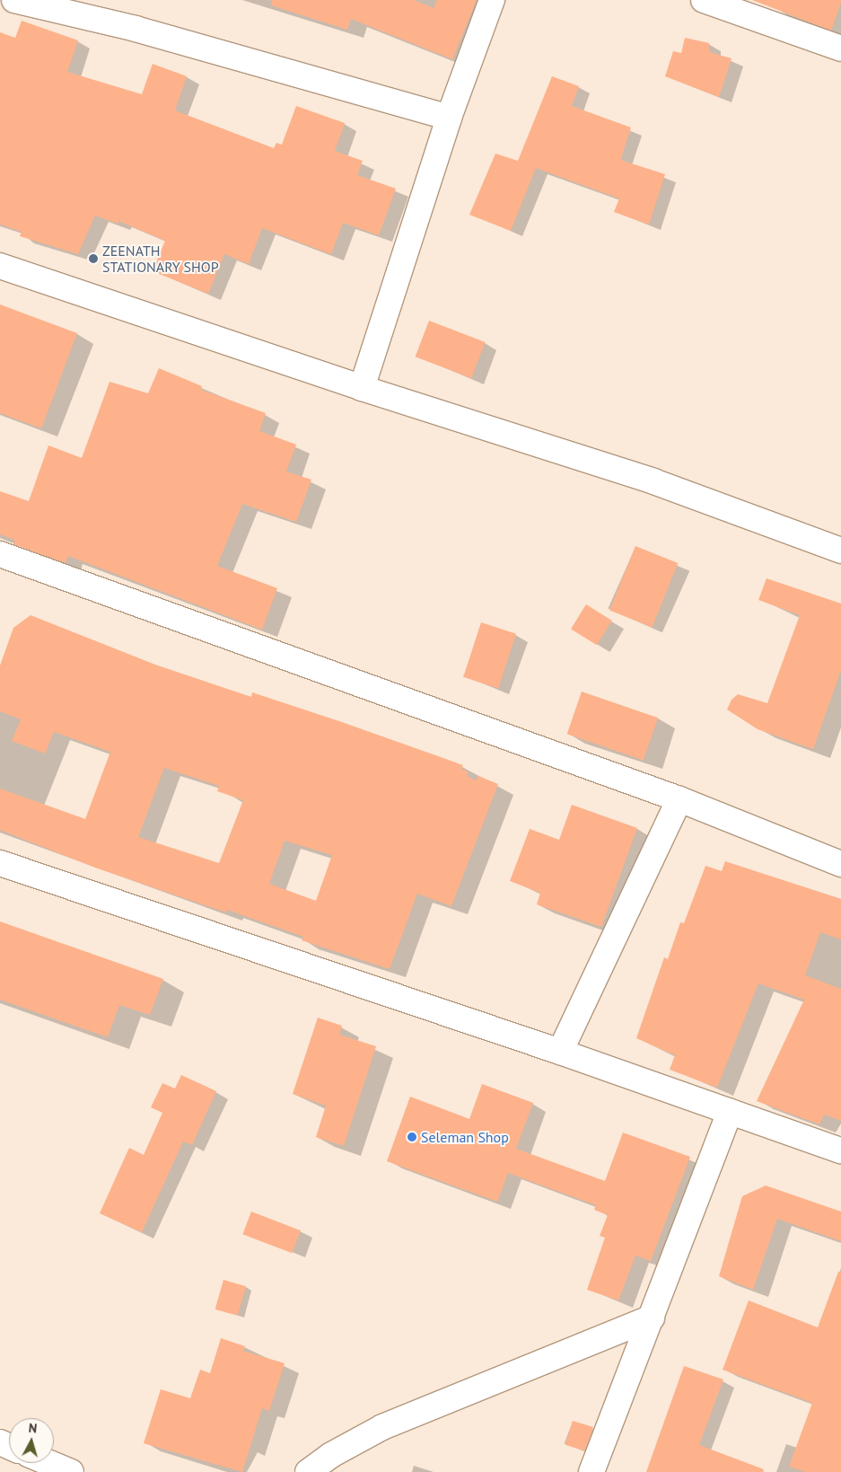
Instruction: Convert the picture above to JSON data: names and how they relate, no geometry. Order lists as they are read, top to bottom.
{
  "places": ["ZEENATH STATIONARY SHOP", "Seleman Shop"],
  "north": "top"
}
